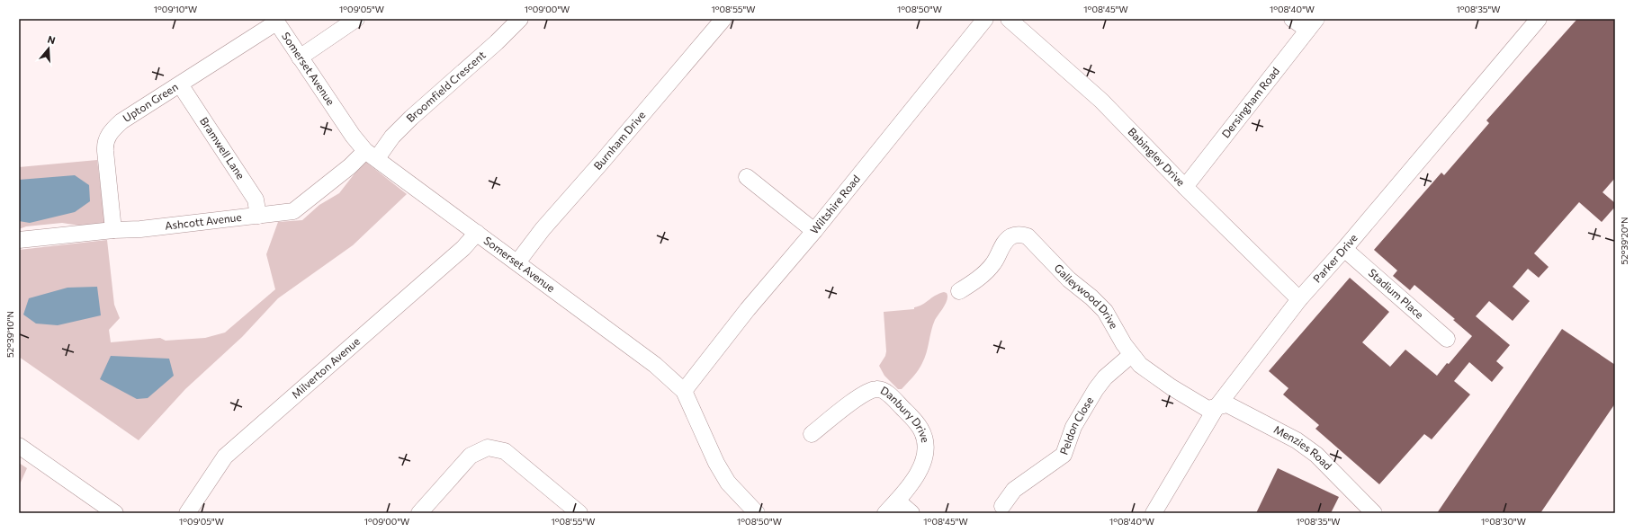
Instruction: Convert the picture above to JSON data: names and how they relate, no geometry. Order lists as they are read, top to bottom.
{
  "streets": {
    "street": [
      "Somerset Avenue",
      "Broomfield Crescent",
      "Dersingham Road",
      "Upton Green",
      "Burnham Drive",
      "Bramwell Lane",
      "Babingley Drive",
      "Wiltshire Road",
      "Ashcott Avenue",
      "Parker Drive",
      "Stadium Place",
      "Galleywood Drive",
      "Milverton Avenue",
      "Danbury Drive",
      "Peldon Close",
      "Menzies Road"
    ]
  },
  "crossings": [
    ["Somerset Avenue", "Broomfield Crescent"],
    ["Somerset Avenue", "Upton Green"],
    ["Somerset Avenue", "Burnham Drive"],
    ["Somerset Avenue", "Wiltshire Road"],
    ["Somerset Avenue", "Ashcott Avenue"],
    ["Somerset Avenue", "Milverton Avenue"],
    ["Broomfield Crescent", "Ashcott Avenue"],
    ["Dersingham Road", "Babingley Drive"],
    ["Upton Green", "Bramwell Lane"],
    ["Upton Green", "Ashcott Avenue"],
    ["Bramwell Lane", "Ashcott Avenue"],
    ["Babingley Drive", "Parker Drive"],
    ["Parker Drive", "Stadium Place"],
    ["Parker Drive", "Galleywood Drive"],
    ["Parker Drive", "Menzies Road"],
    ["Galleywood Drive", "Peldon Close"],
    ["Galleywood Drive", "Menzies Road"]
  ],
  "north": "top",
  "coordinates": [
    "1°09'10\"W",
    "1°09'05\"W",
    "1°09'00\"W",
    "1°08'55\"W",
    "1°08'50\"W",
    "1°08'45\"W",
    "1°08'40\"W",
    "1°08'35\"W",
    "52°39'20\"N",
    "52°39'10\"N",
    "1°08'30\"W"
  ]
}
